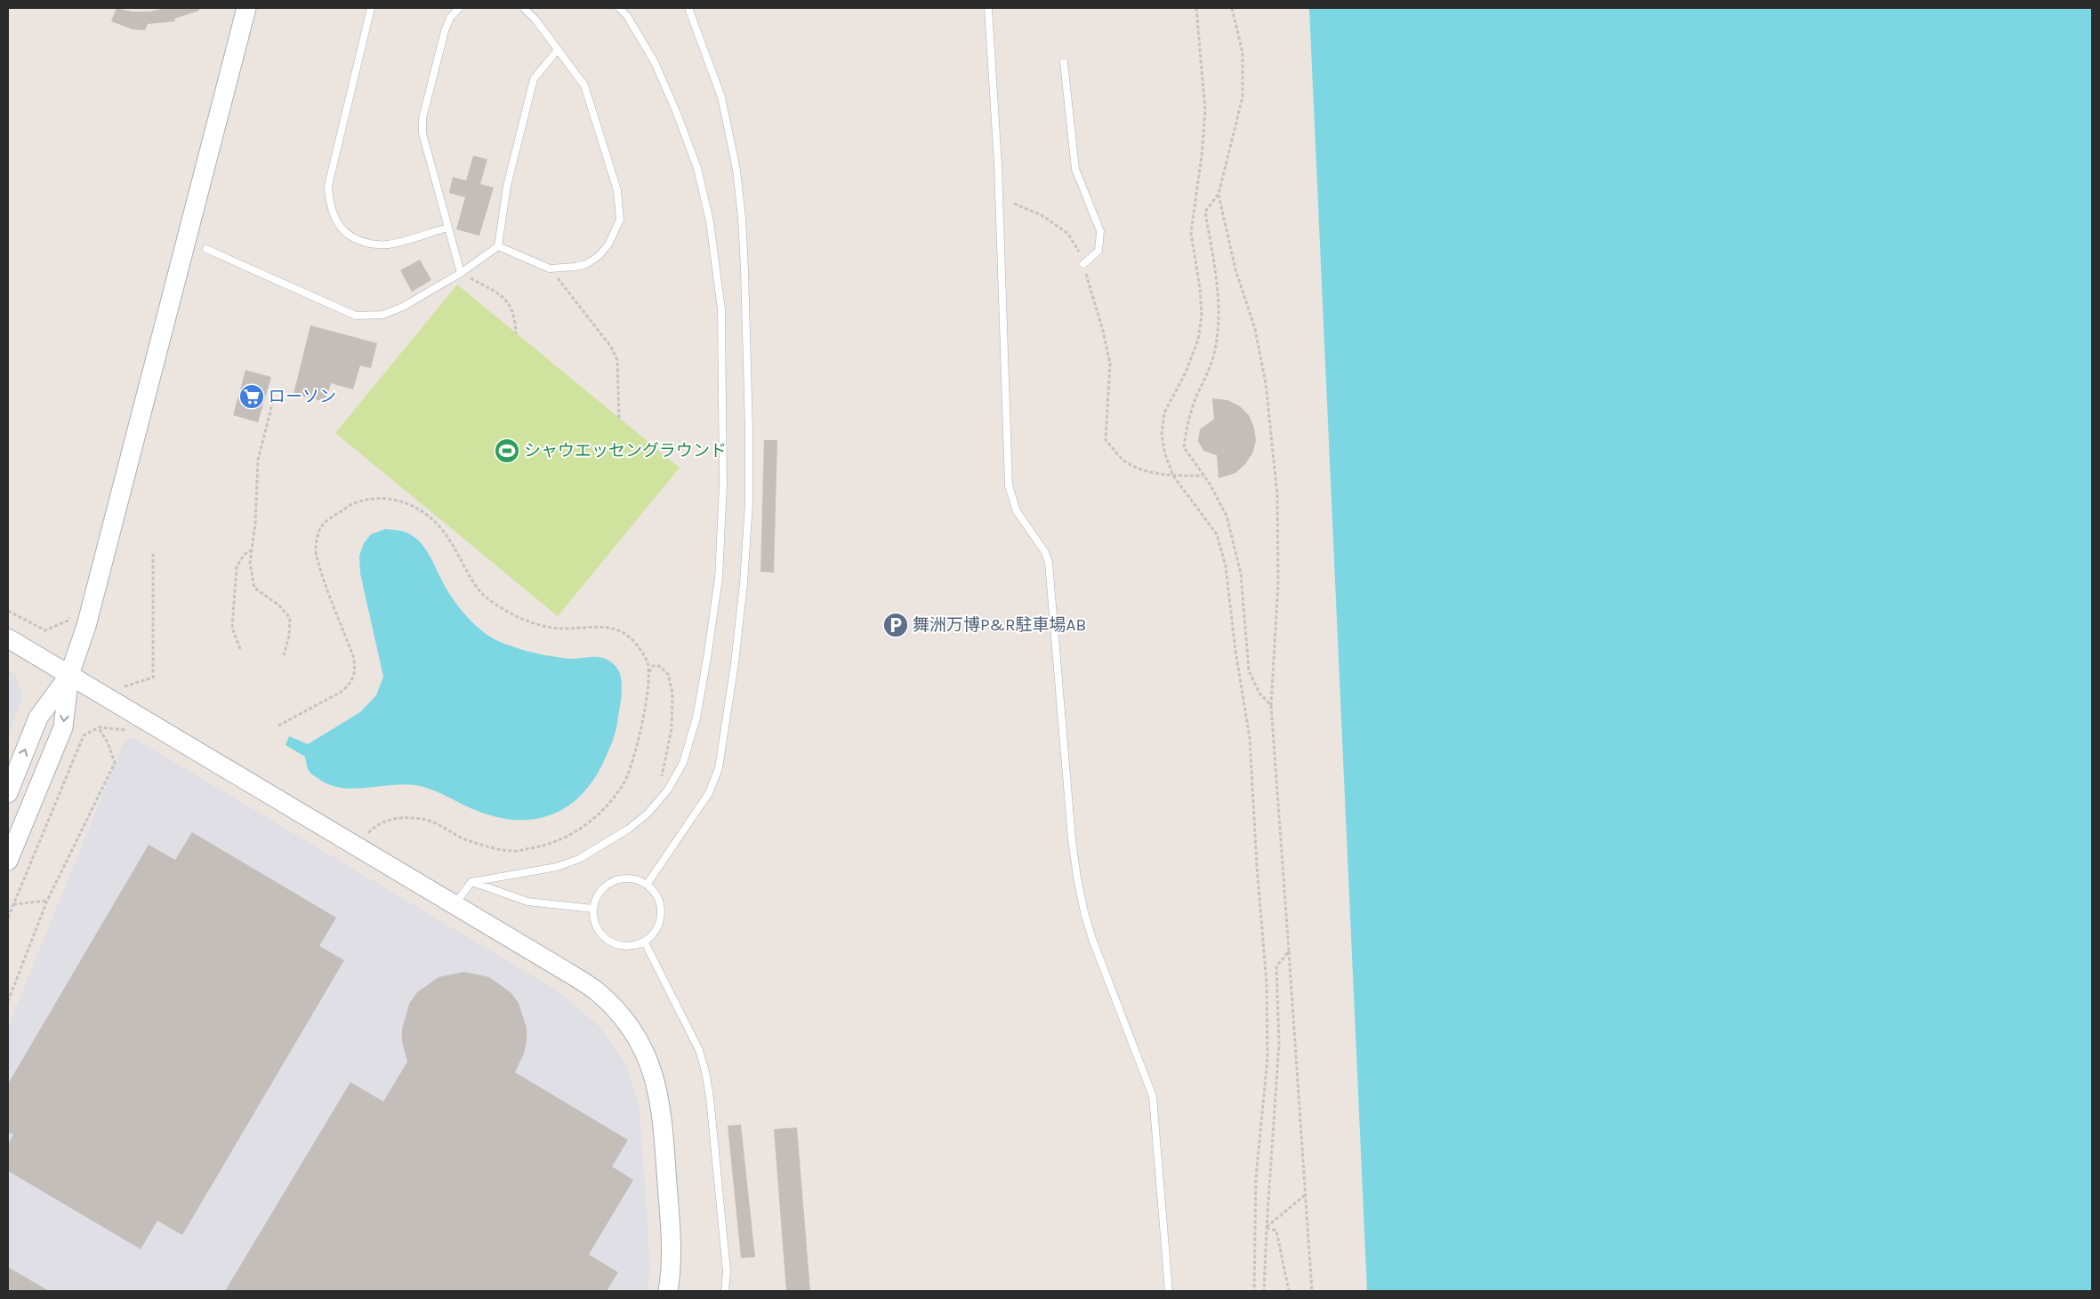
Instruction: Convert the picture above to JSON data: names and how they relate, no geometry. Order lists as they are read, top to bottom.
{
  "places": {
    "supermarket": ["ローソン"],
    "sports": ["シャウエッセングラウンド"],
    "parking": ["舞洲万博P&R駐車場AB"]
  }
}
